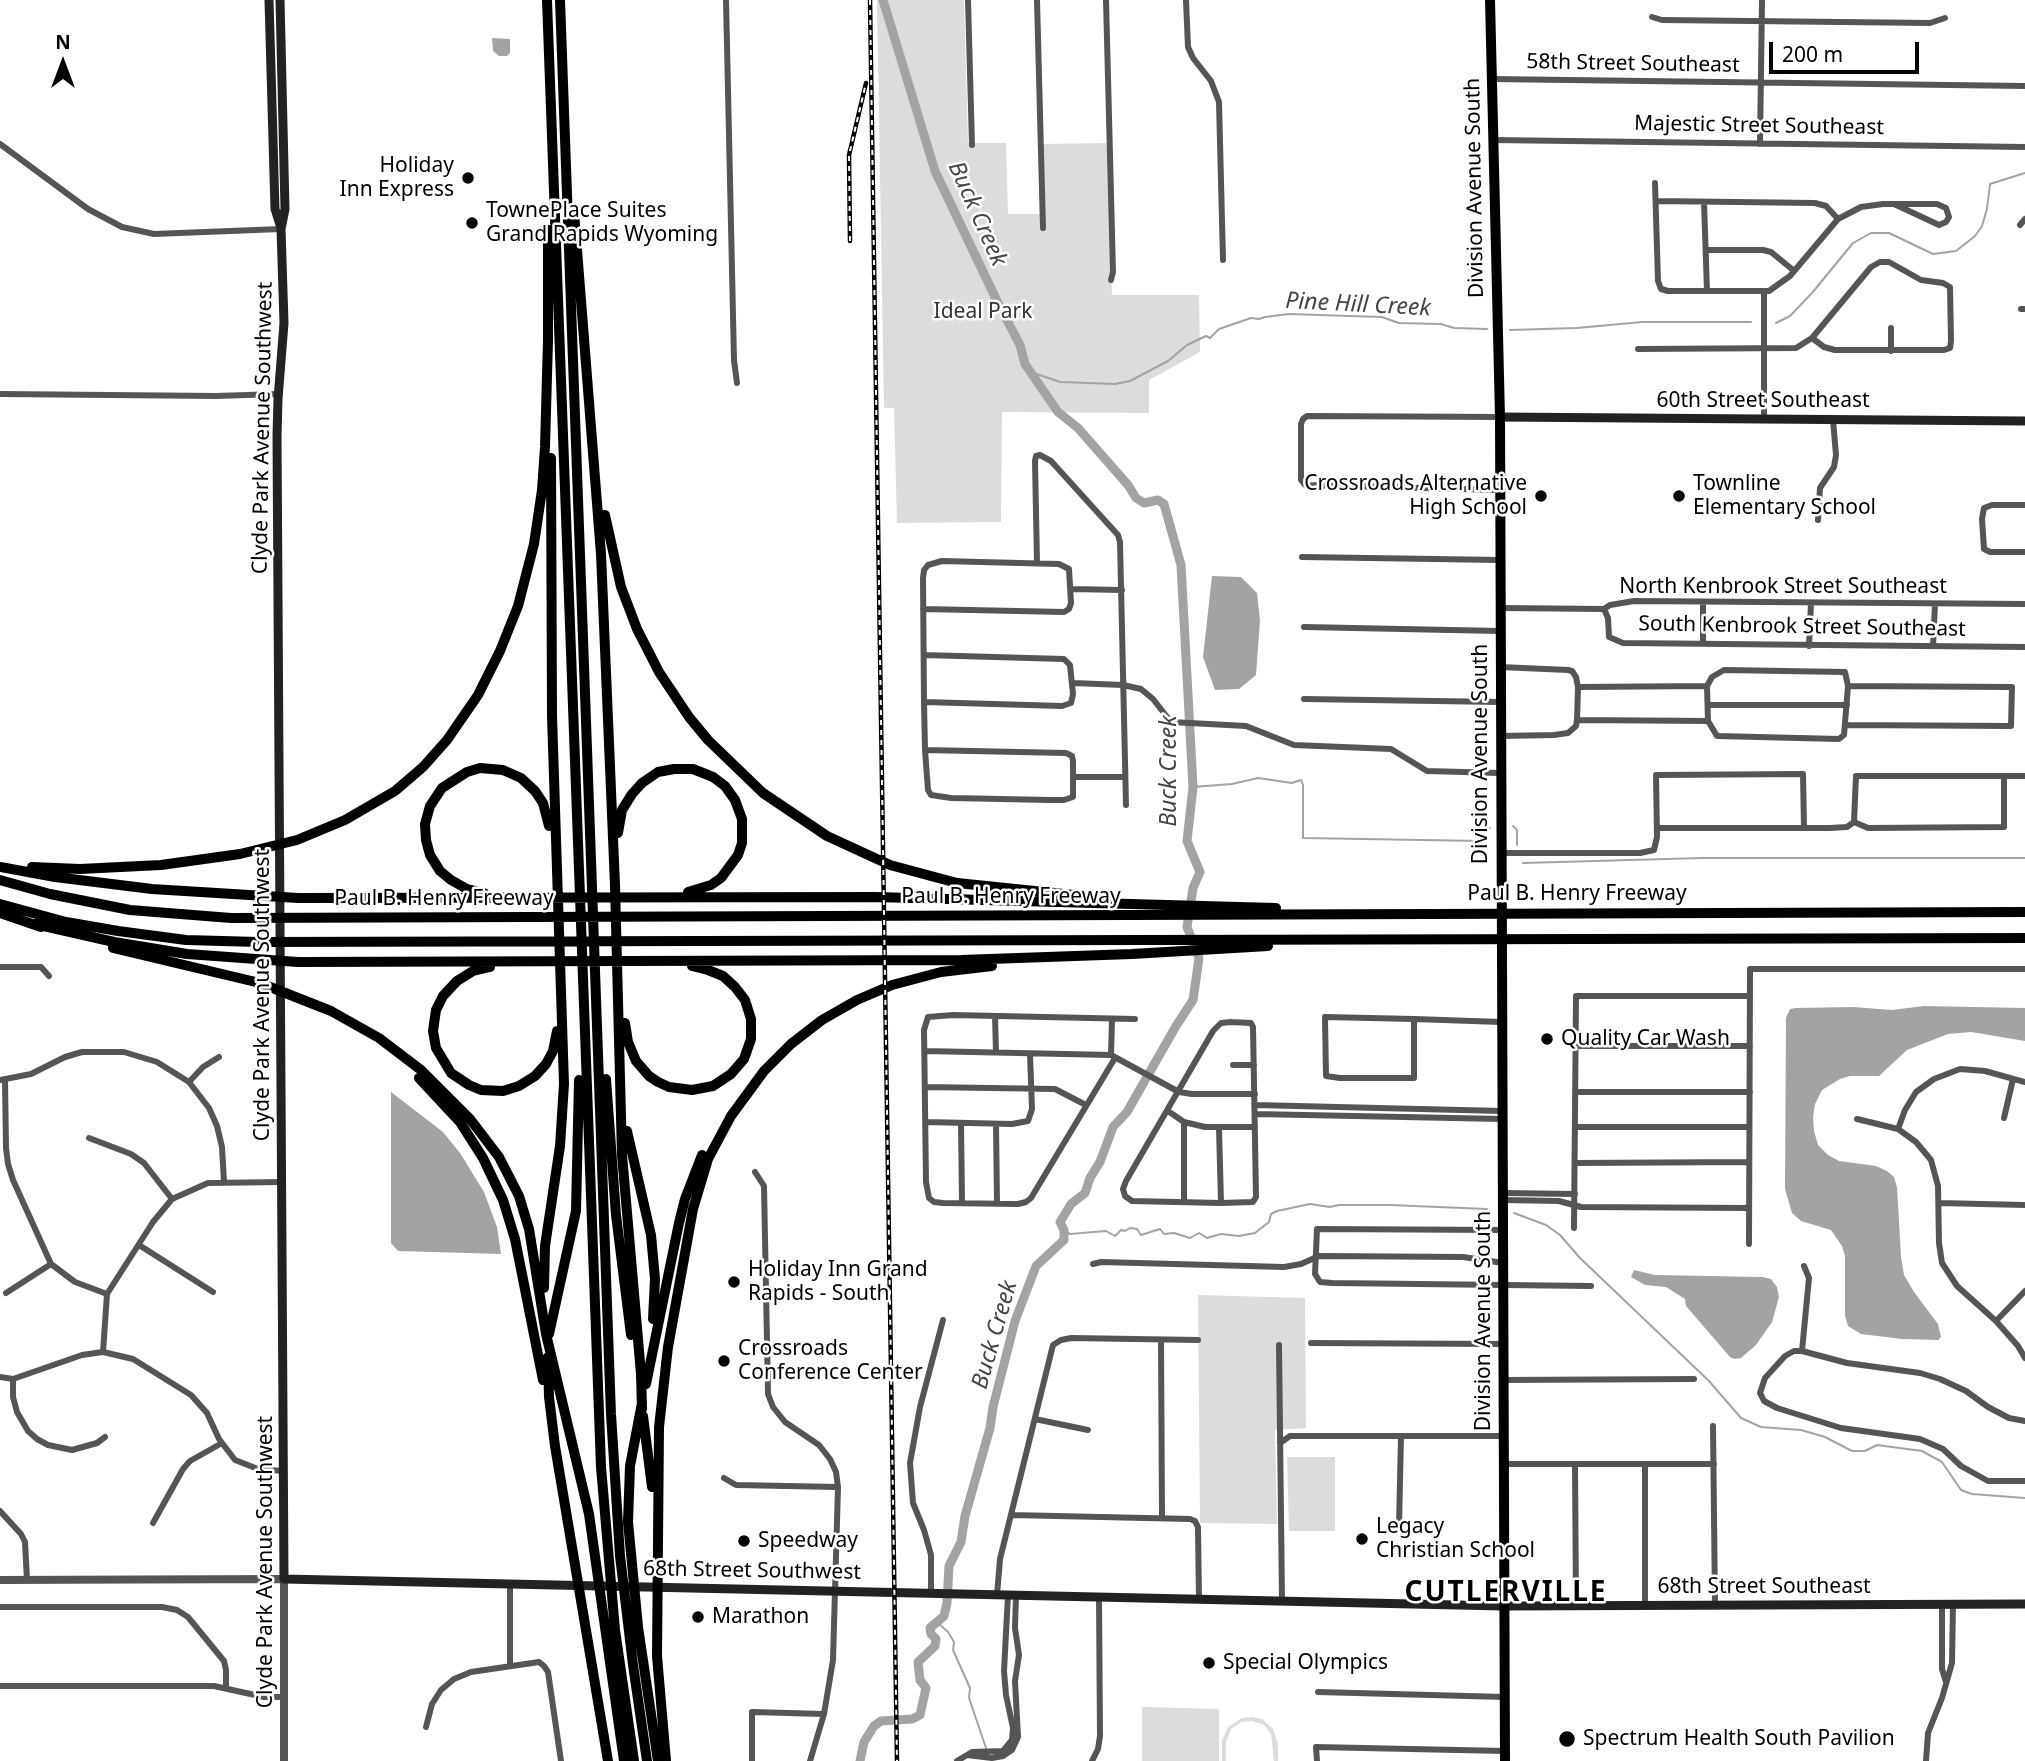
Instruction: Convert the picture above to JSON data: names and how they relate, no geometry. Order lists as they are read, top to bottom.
{
  "streets": {
    "highway": ["Paul B. Henry Freeway"],
    "main road": [
      "Division Avenue South",
      "60th Street Southeast",
      "Clyde Park Avenue Southwest",
      "68th Street Southwest",
      "68th Street Southeast"
    ],
    "street": [
      "58th Street Southeast",
      "Majestic Street Southeast",
      "North Kenbrook Street Southeast",
      "South Kenbrook Street Southeast"
    ]
  },
  "crossings": [
    ["58th Street Southeast", "Division Avenue South"],
    ["Majestic Street Southeast", "Division Avenue South"],
    ["Division Avenue South", "60th Street Southeast"],
    ["Division Avenue South", "North Kenbrook Street Southeast"],
    ["Division Avenue South", "68th Street Southwest"],
    ["Division Avenue South", "68th Street Southeast"],
    ["Clyde Park Avenue Southwest", "68th Street Southwest"],
    ["North Kenbrook Street Southeast", "South Kenbrook Street Southeast"],
    ["68th Street Southwest", "68th Street Southeast"]
  ],
  "districts": ["CUTLERVILLE"],
  "water": ["Buck Creek", "Pine Hill Creek"],
  "parks": ["Ideal Park"],
  "places": [
    "Holiday Inn Express",
    "TownePlace Suites Grand Rapids Wyoming",
    "Crossroads Alternative High School",
    "Townline Elementary School",
    "Quality Car Wash",
    "Holiday Inn Grand Rapids - South",
    "Crossroads Conference Center",
    "Legacy Christian School",
    "Speedway",
    "Marathon",
    "Special Olympics",
    "Spectrum Health South Pavilion"
  ],
  "scale_bar": "200 m",
  "north": "top"
}
